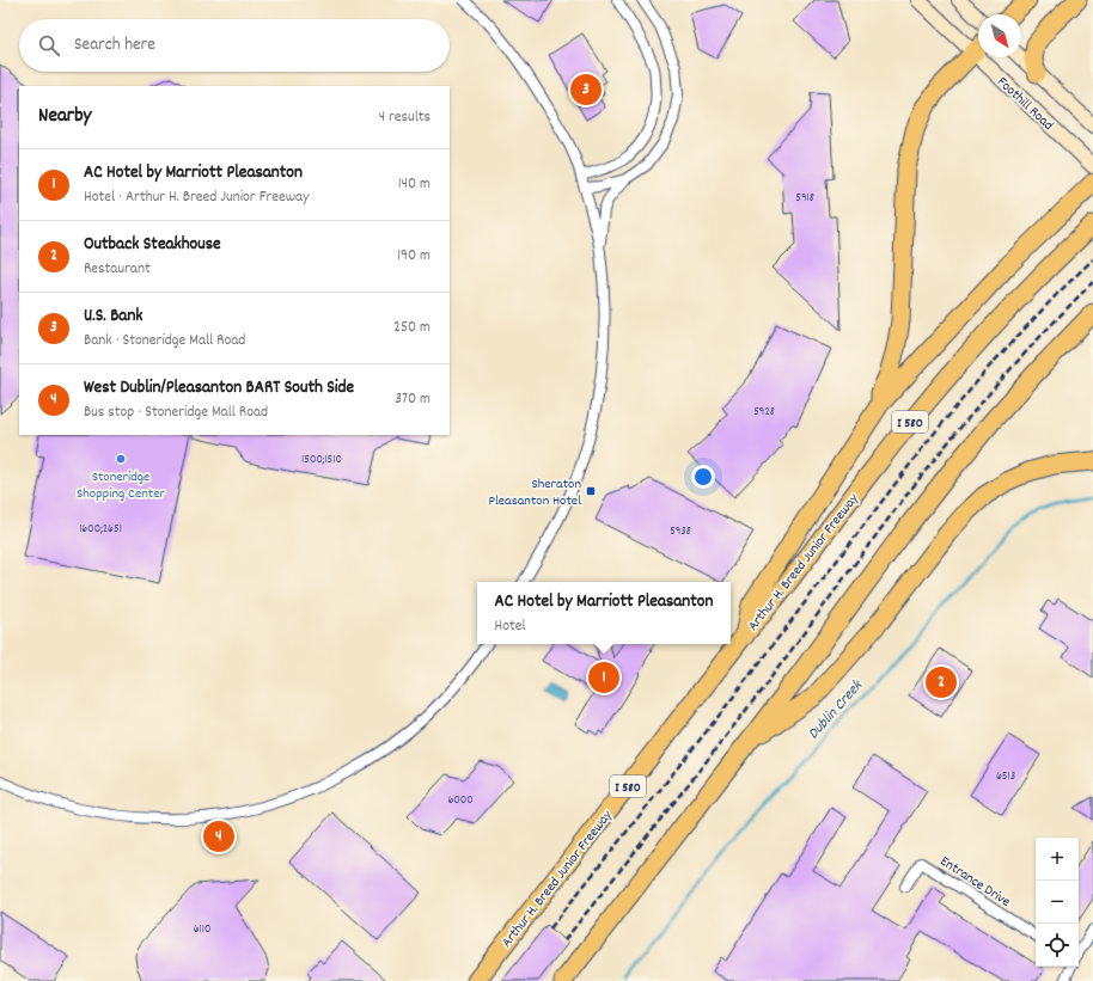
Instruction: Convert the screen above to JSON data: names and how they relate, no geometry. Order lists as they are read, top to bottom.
{
  "streets": {
    "highway": ["I 580", "Arthur H. Breed Junior Freeway"],
    "main road": ["Foothill Road"],
    "street": ["Entrance Drive"]
  },
  "water": ["Dublin Creek"],
  "places": {
    "other": ["Stoneridge Shopping Center"],
    "transit": ["Sheraton Pleasanton Hotel"]
  },
  "house_numbers": [
    "5918",
    "5928",
    "1500;1510",
    "1600;2651",
    "5938",
    "6513",
    "6000",
    "6110"
  ],
  "north": "bottom right",
  "page": {
    "search": "Search here",
    "pins": [
      "3",
      "1",
      "2",
      "4"
    ],
    "heading": ["Nearby", "4 results"],
    "list": [
      {
        "mark": "1",
        "name": "AC Hotel by Marriott Pleasanton",
        "note": "Hotel · Arthur H. Breed Junior Freeway",
        "value": "140 m"
      },
      {
        "mark": "2",
        "name": "Outback Steakhouse",
        "note": "Restaurant",
        "value": "190 m"
      },
      {
        "mark": "3",
        "name": "U.S. Bank",
        "note": "Bank · Stoneridge Mall Road",
        "value": "250 m"
      },
      {
        "mark": "4",
        "name": "West Dublin/Pleasanton BART South Side",
        "note": "Bus stop · Stoneridge Mall Road",
        "value": "370 m"
      }
    ],
    "popup": ["AC Hotel by Marriott Pleasanton", "Hotel"],
    "map_buttons": ["+", "−"]
  }
}
